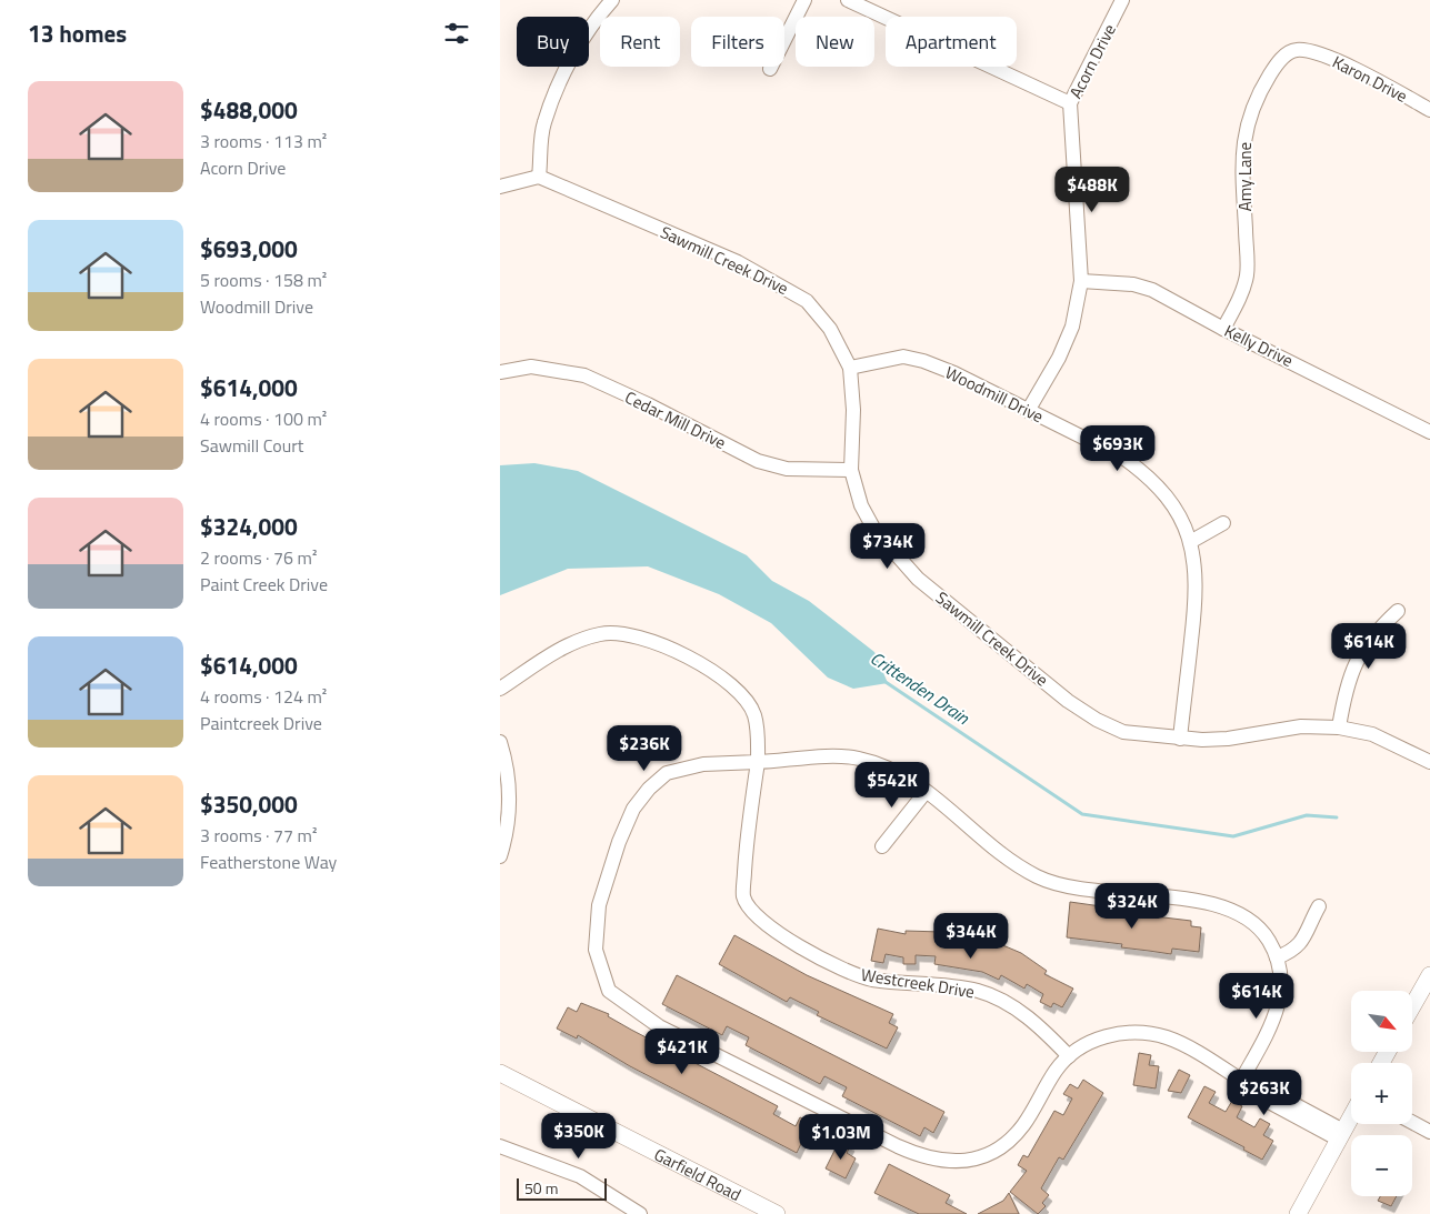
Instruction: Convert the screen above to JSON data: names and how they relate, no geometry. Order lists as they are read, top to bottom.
{
  "streets": {
    "street": [
      "Acorn Drive",
      "Karon Drive",
      "Amy Lane",
      "Sawmill Creek Drive",
      "Kelly Drive",
      "Woodmill Drive",
      "Cedar Mill Drive",
      "Westcreek Drive",
      "Garfield Road"
    ]
  },
  "crossings": [
    ["Acorn Drive", "Kelly Drive"],
    ["Acorn Drive", "Woodmill Drive"],
    ["Karon Drive", "Amy Lane"],
    ["Amy Lane", "Kelly Drive"],
    ["Sawmill Creek Drive", "Woodmill Drive"],
    ["Sawmill Creek Drive", "Cedar Mill Drive"]
  ],
  "water": ["Crittenden Drain"],
  "scale_bar": "50 m",
  "north": "bottom right",
  "page": {
    "heading": "13 homes",
    "chip": [
      "Buy",
      "Rent",
      "Filters",
      "New",
      "Apartment"
    ],
    "list": [
      {
        "name": "$488,000",
        "note": "3 rooms · 113 m² · Acorn Drive"
      },
      {
        "name": "$693,000",
        "note": "5 rooms · 158 m² · Woodmill Drive"
      },
      {
        "name": "$614,000",
        "note": "4 rooms · 100 m² · Sawmill Court"
      },
      {
        "name": "$324,000",
        "note": "2 rooms · 76 m² · Paint Creek Drive"
      },
      {
        "name": "$614,000",
        "note": "4 rooms · 124 m² · Paintcreek Drive"
      },
      {
        "name": "$350,000",
        "note": "3 rooms · 77 m² · Featherstone Way"
      }
    ],
    "price": [
      "$488K",
      "$693K",
      "$734K",
      "$614K",
      "$236K",
      "$542K",
      "$324K",
      "$344K",
      "$614K",
      "$421K",
      "$263K",
      "$350K",
      "$1.03M"
    ],
    "map_buttons": ["+", "−"],
    "scale": "50 m"
  }
}
